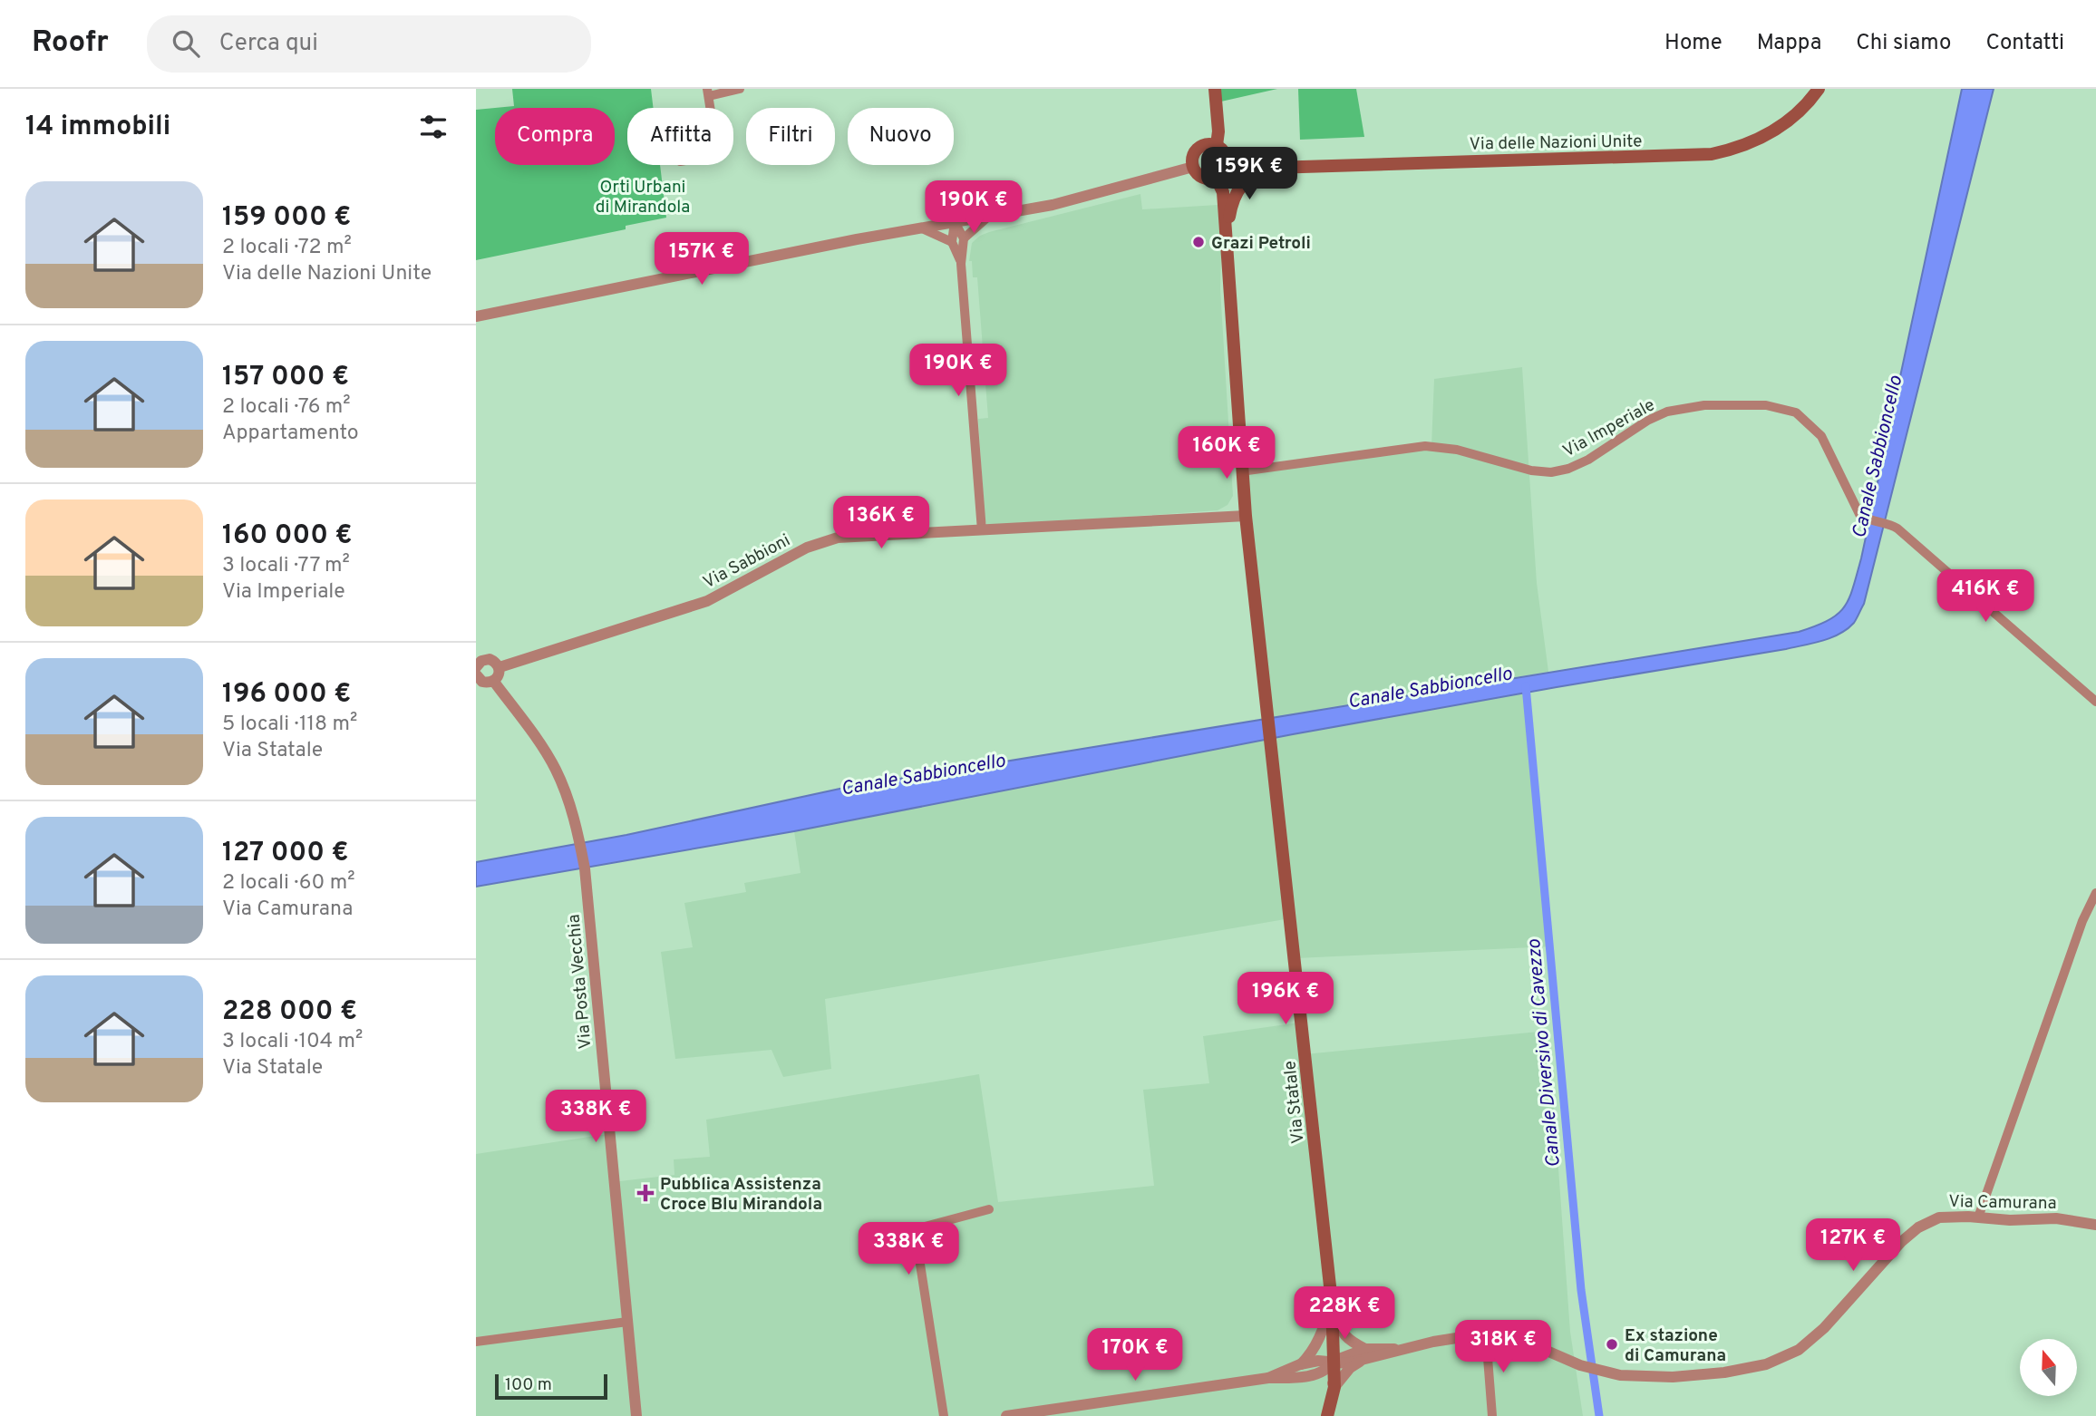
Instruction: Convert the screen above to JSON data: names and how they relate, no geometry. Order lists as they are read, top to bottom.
{
  "streets": {
    "main road": ["Via delle Nazioni Unite", "Via Statale"],
    "street": [
      "Via Imperiale",
      "Via Sabbioni",
      "Via Posta Vecchia",
      "Via Camurana"
    ]
  },
  "crossings": [
    ["Via delle Nazioni Unite", "Via Statale"],
    ["Via Imperiale", "Via Statale"],
    ["Via Sabbioni", "Via Statale"],
    ["Via Statale", "Via Camurana"]
  ],
  "water": ["Canale Sabbioncello", "Canale Diversivo di Cavezzo"],
  "parks": ["Orti Urbani di Mirandola"],
  "places": {
    "other": ["Grazi Petroli", "Ex stazione di Camurana"],
    "health": ["Pubblica Assistenza Croce Blu Mirandola"]
  },
  "scale_bar": "100 m",
  "north": "top",
  "page": {
    "header": "Roofr",
    "search": "Cerca qui",
    "nav": [
      "Home",
      "Mappa",
      "Chi siamo",
      "Contatti"
    ],
    "heading": "14 immobili",
    "chip": [
      "Compra",
      "Affitta",
      "Filtri",
      "Nuovo"
    ],
    "price": [
      "159K €",
      "190K €",
      "157K €",
      "190K €",
      "160K €",
      "136K €",
      "416K €",
      "196K €",
      "338K €",
      "127K €",
      "338K €",
      "228K €",
      "318K €",
      "170K €"
    ],
    "list": [
      {
        "name": "159 000 €",
        "note": "2 locali · 72 m² · Via delle Nazioni Unite"
      },
      {
        "name": "157 000 €",
        "note": "2 locali · 76 m² · Appartamento"
      },
      {
        "name": "160 000 €",
        "note": "3 locali · 77 m² · Via Imperiale"
      },
      {
        "name": "196 000 €",
        "note": "5 locali · 118 m² · Via Statale"
      },
      {
        "name": "127 000 €",
        "note": "2 locali · 60 m² · Via Camurana"
      },
      {
        "name": "228 000 €",
        "note": "3 locali · 104 m² · Via Statale"
      }
    ],
    "scale": "100 m"
  }
}
